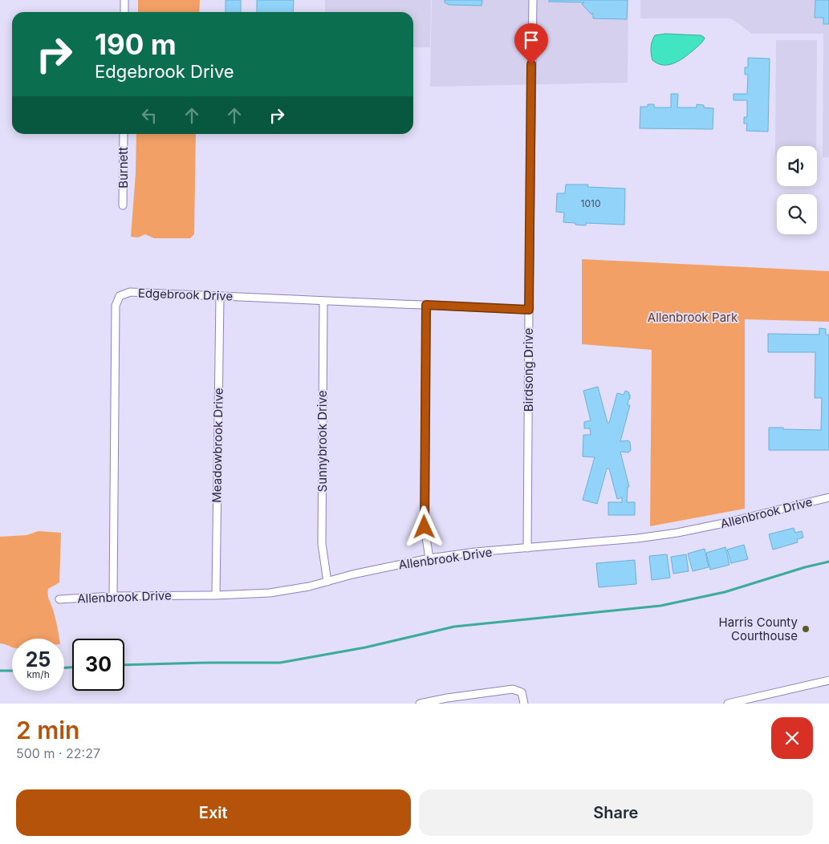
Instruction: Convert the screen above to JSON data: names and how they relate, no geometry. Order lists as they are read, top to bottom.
{
  "streets": {
    "street": [
      "Burnett",
      "Edgebrook Drive",
      "Birdsong Drive",
      "Sunnybrook Drive",
      "Meadowbrook Drive",
      "Allenbrook Drive"
    ]
  },
  "crossings": [
    ["Edgebrook Drive", "Birdsong Drive"],
    ["Edgebrook Drive", "Sunnybrook Drive"],
    ["Edgebrook Drive", "Meadowbrook Drive"],
    ["Edgebrook Drive", "Allenbrook Drive"],
    ["Birdsong Drive", "Allenbrook Drive"],
    ["Sunnybrook Drive", "Allenbrook Drive"],
    ["Meadowbrook Drive", "Allenbrook Drive"]
  ],
  "parks": ["Allenbrook Park"],
  "places": ["Harris County Courthouse"],
  "house_numbers": ["1010"],
  "page": {
    "turn": ["190 m", "Edgebrook Drive"],
    "speed": "25 km/h",
    "limit": "30",
    "heading": ["2 min", "500 m · 22:27"],
    "buttons": ["Exit", "Share"]
  }
}
